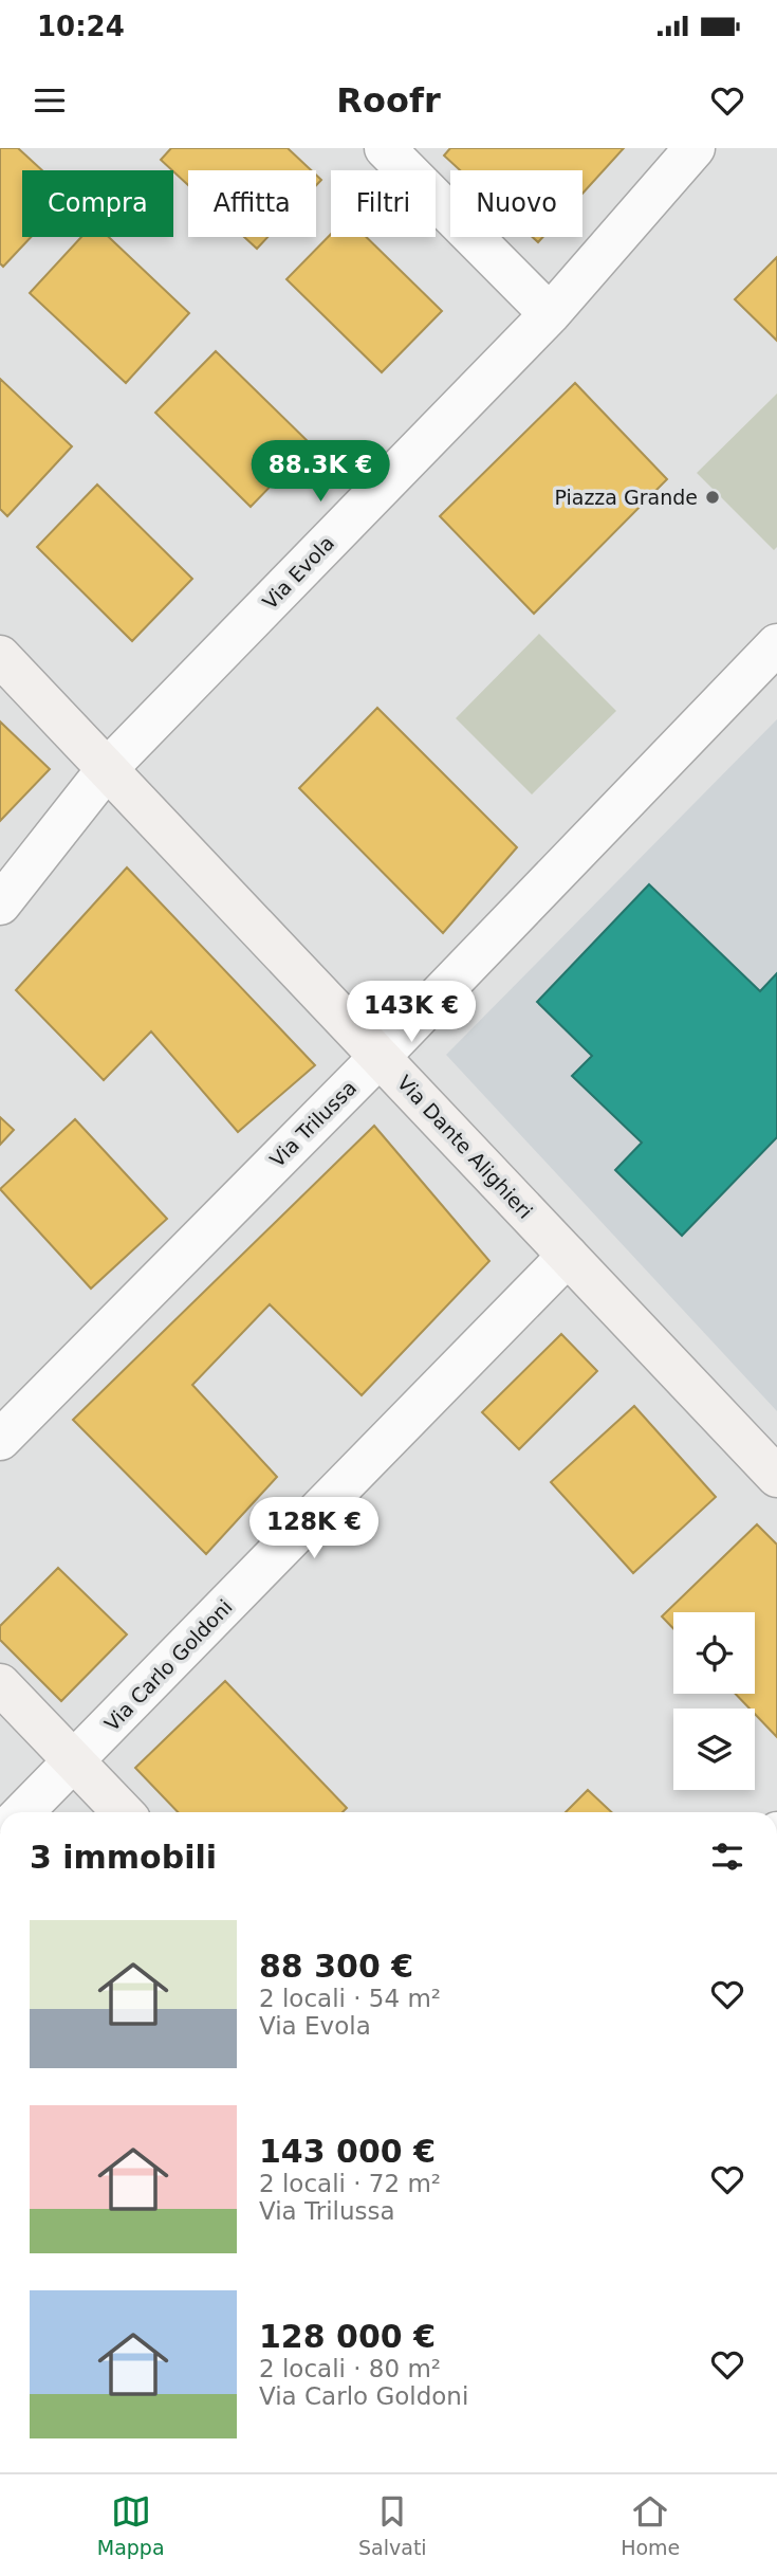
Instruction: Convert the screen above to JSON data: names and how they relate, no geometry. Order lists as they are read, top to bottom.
{
  "streets": {
    "street": [
      "Via Evola",
      "Via Trilussa",
      "Via Dante Alighieri",
      "Via Carlo Goldoni"
    ]
  },
  "crossings": [
    ["Via Evola", "Via Dante Alighieri"],
    ["Via Trilussa", "Via Dante Alighieri"],
    ["Via Dante Alighieri", "Via Carlo Goldoni"]
  ],
  "places": ["Piazza Grande"],
  "page": {
    "status": "10:24",
    "header": "Roofr",
    "chip": [
      "Compra",
      "Affitta",
      "Filtri",
      "Nuovo"
    ],
    "price": ["88.3K €", "143K €", "128K €"],
    "heading": "3 immobili",
    "list": [
      {
        "name": "88 300 €",
        "note": "2 locali · 54 m² · Via Evola"
      },
      {
        "name": "143 000 €",
        "note": "2 locali · 72 m² · Via Trilussa"
      },
      {
        "name": "128 000 €",
        "note": "2 locali · 80 m² · Via Carlo Goldoni"
      }
    ],
    "tabs": ["Mappa", "Salvati", "Home"]
  }
}
